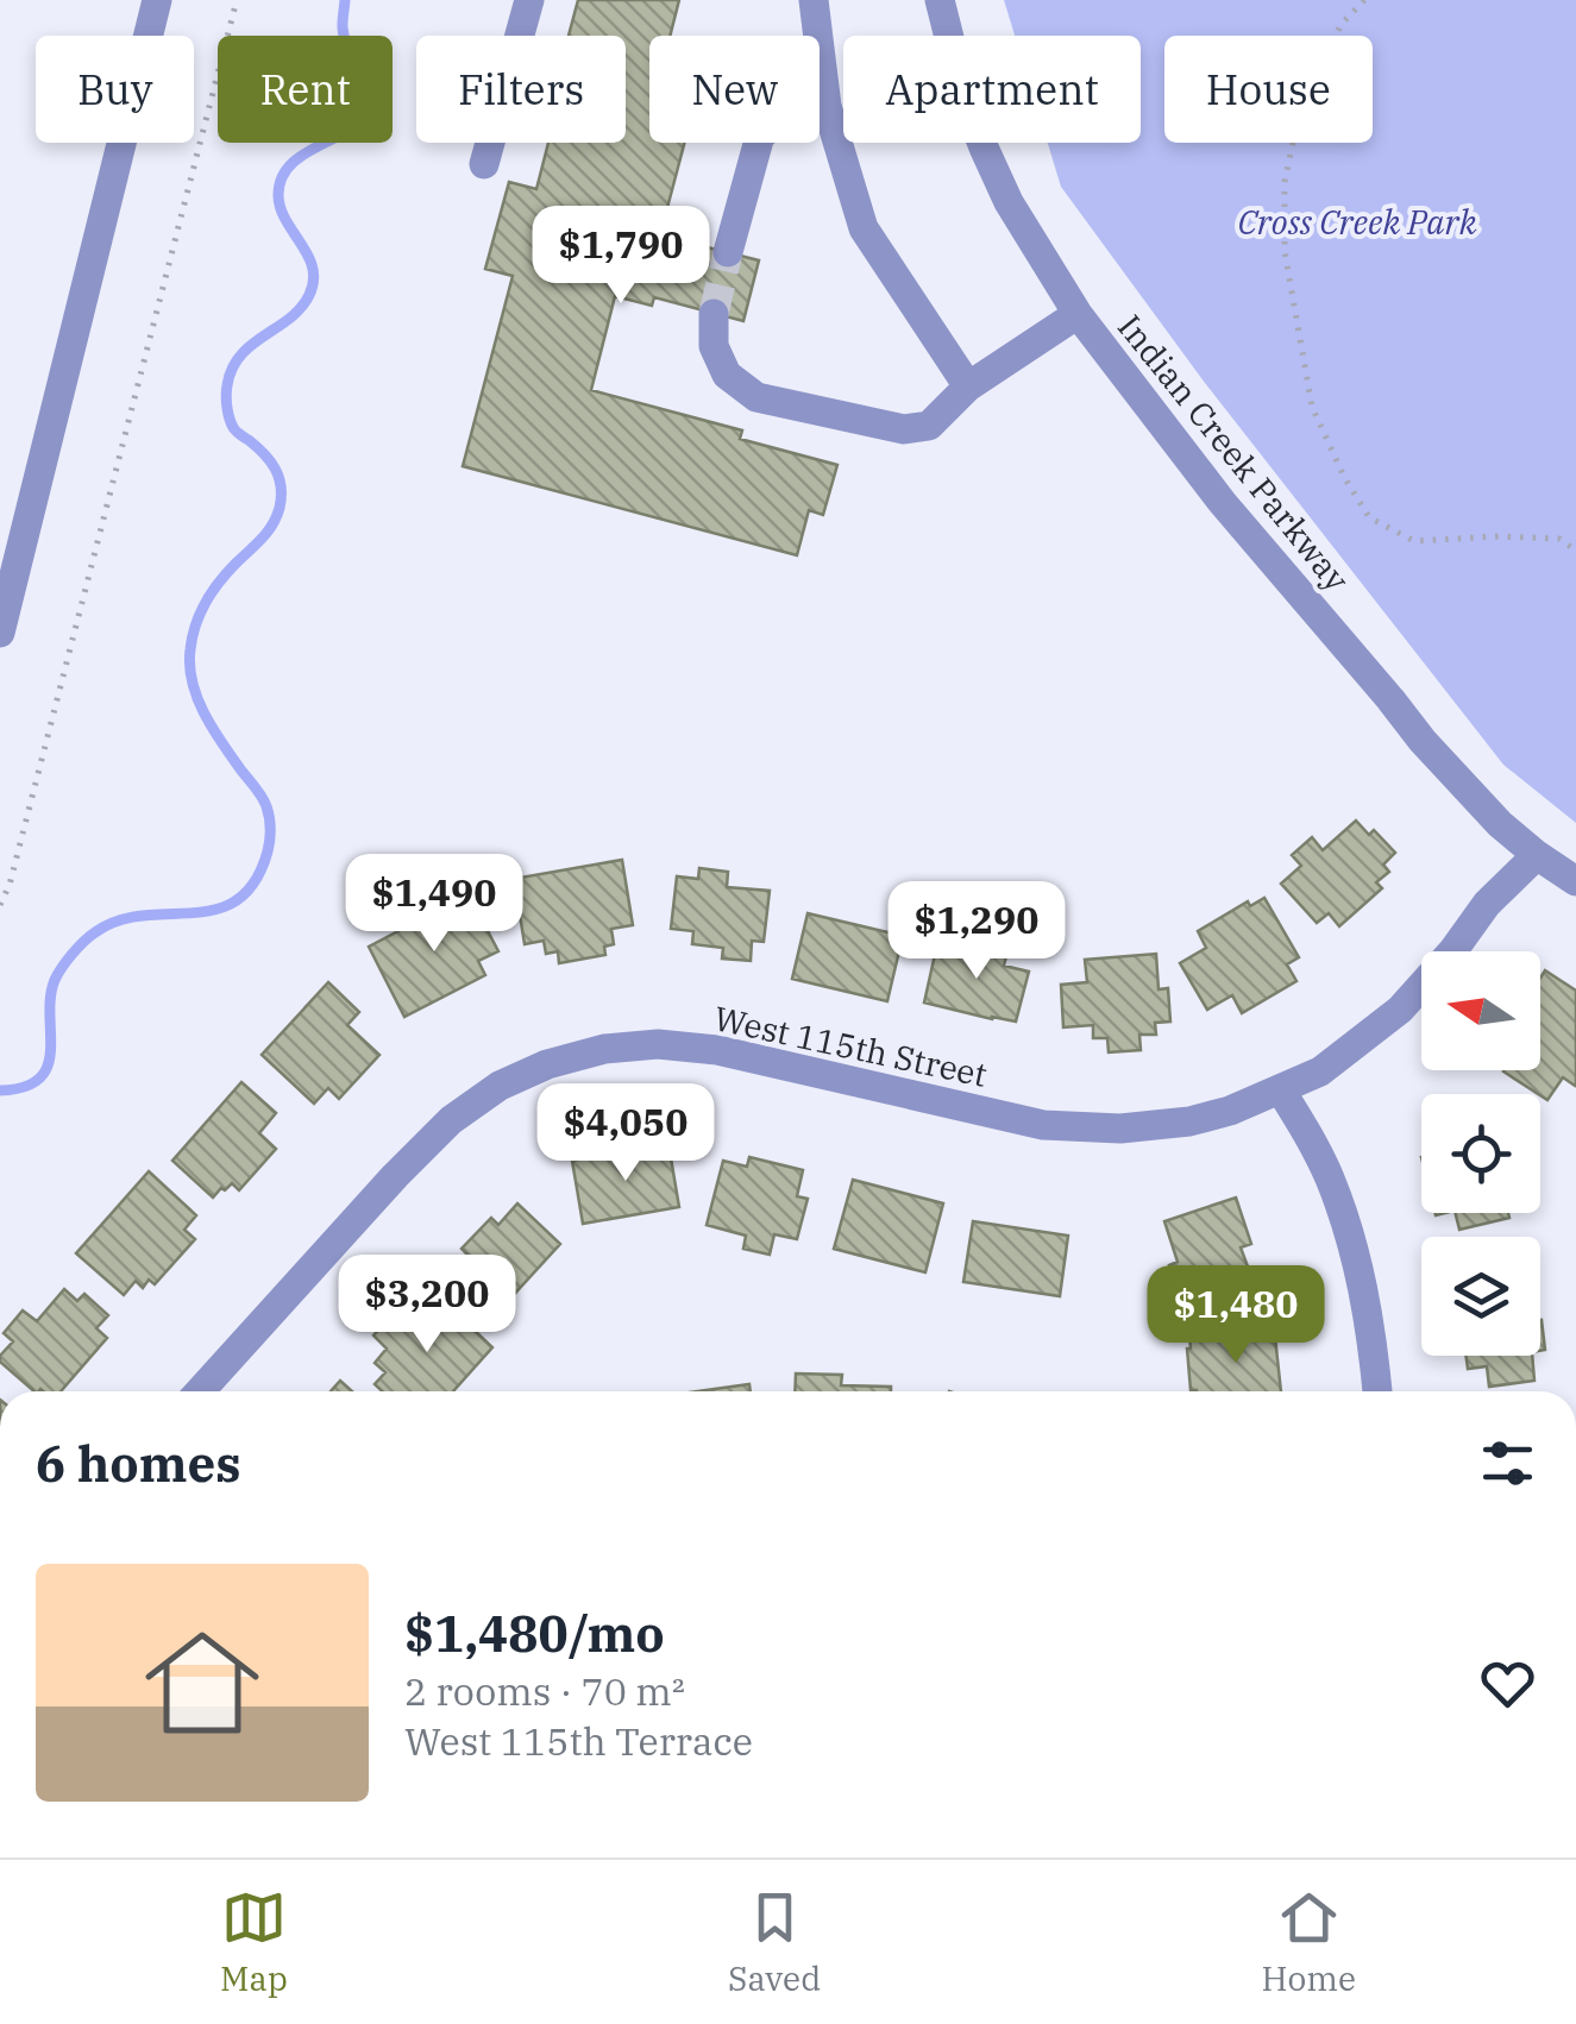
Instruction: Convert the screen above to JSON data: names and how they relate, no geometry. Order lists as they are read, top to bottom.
{
  "streets": {
    "street": ["Indian Creek Parkway", "West 115th Street"]
  },
  "crossings": [
    ["Indian Creek Parkway", "West 115th Street"]
  ],
  "parks": ["Cross Creek Park"],
  "north": "left",
  "page": {
    "chip": [
      "Buy",
      "Rent",
      "Filters",
      "New",
      "Apartment",
      "House"
    ],
    "price": [
      "$1,790",
      "$1,490",
      "$1,290",
      "$4,050",
      "$3,200",
      "$1,480"
    ],
    "heading": "6 homes",
    "list": [
      {
        "name": "$1,480/mo",
        "note": "2 rooms · 70 m² · West 115th Terrace"
      }
    ],
    "tabs": ["Map", "Saved", "Home"]
  }
}
